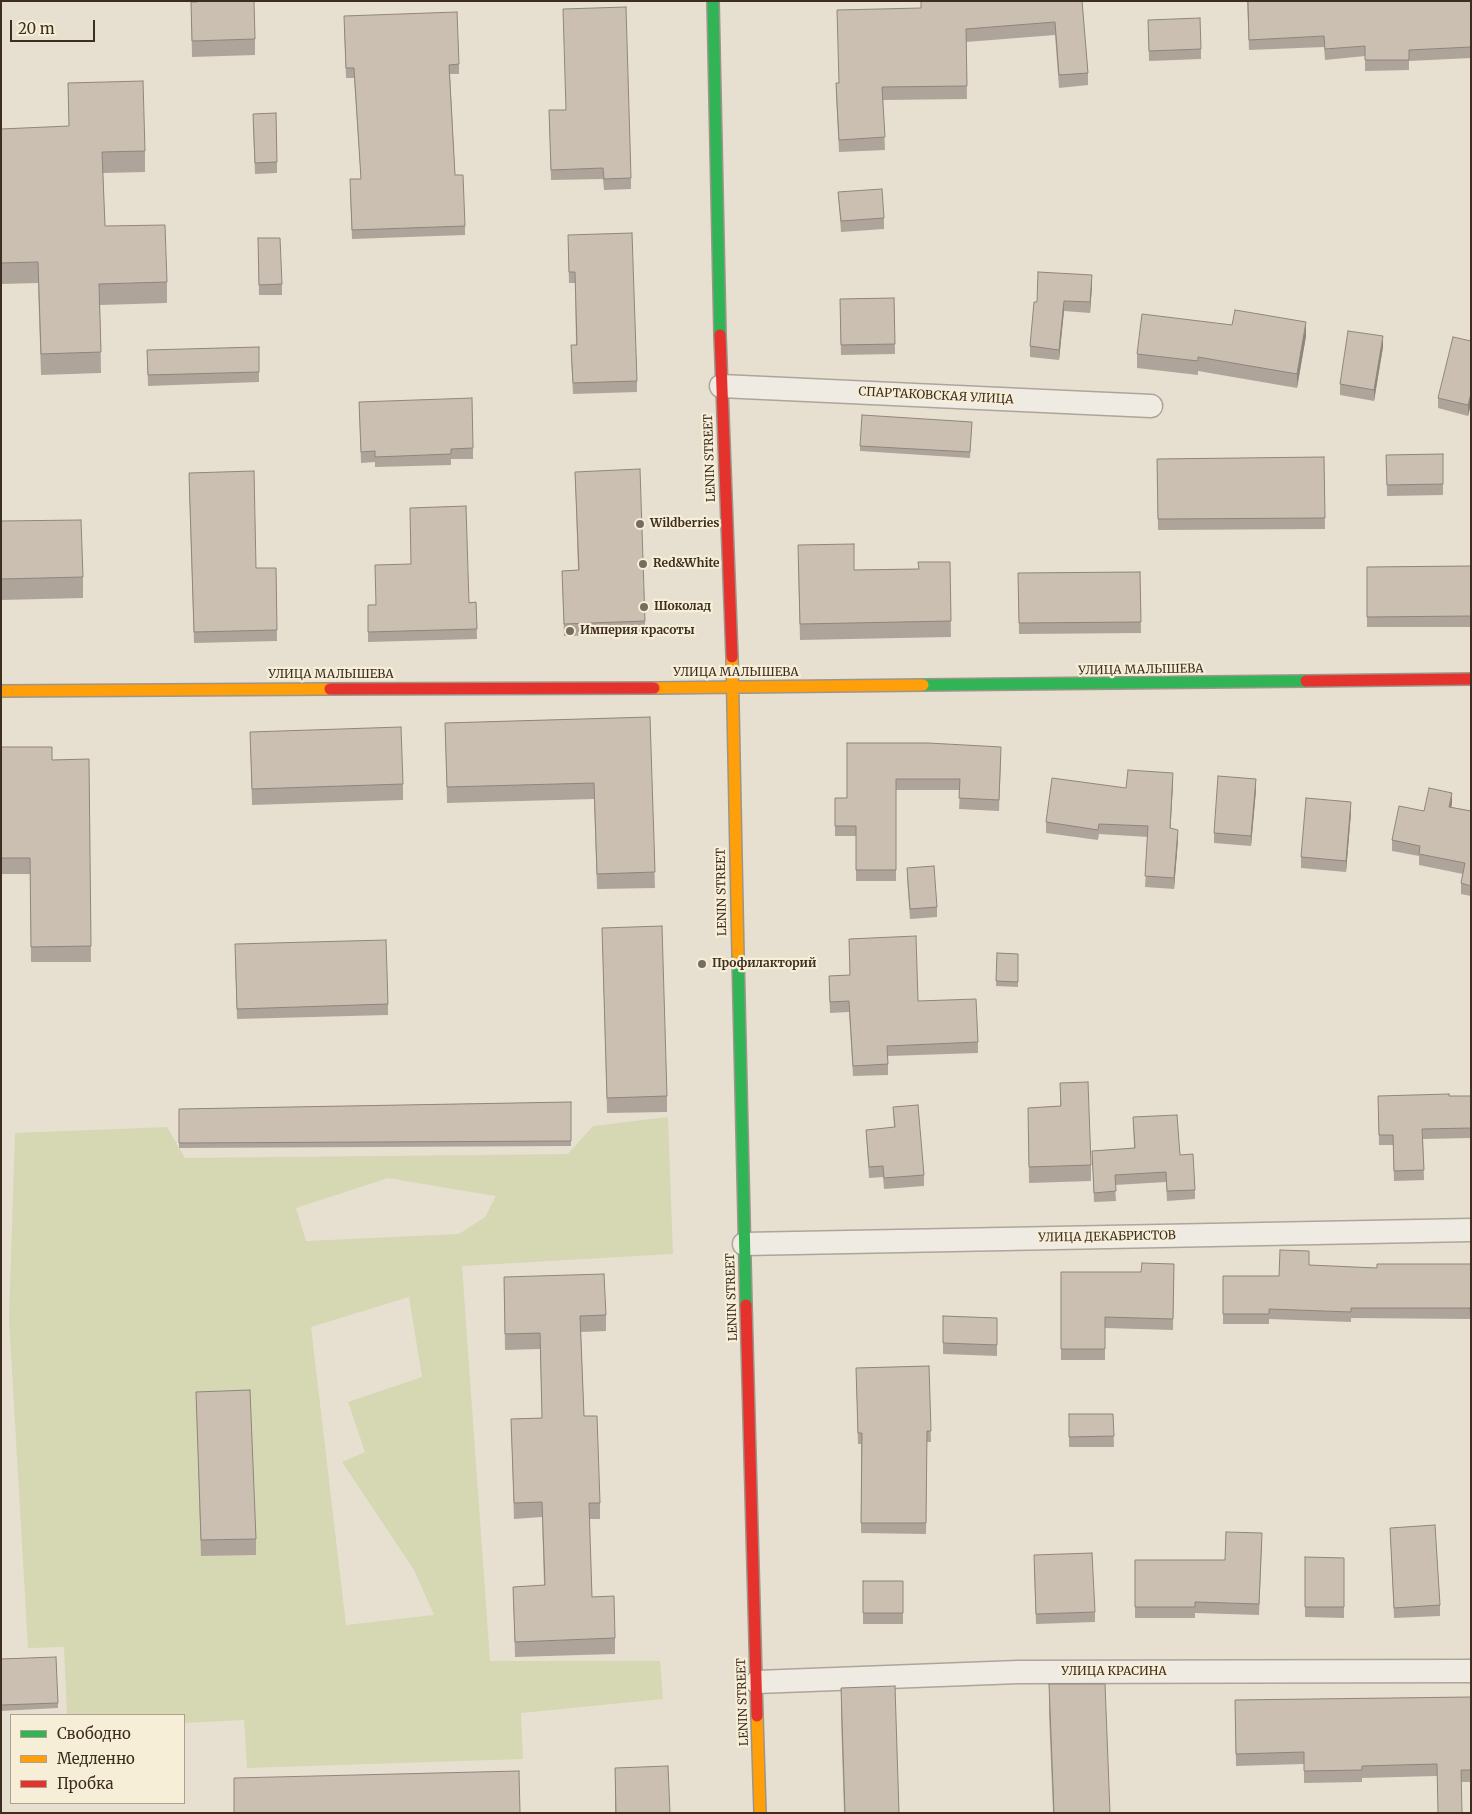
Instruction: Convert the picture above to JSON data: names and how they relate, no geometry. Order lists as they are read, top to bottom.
{
  "streets": {
    "main road": ["LENIN STREET", "УЛИЦА МАЛЫШЕВА"],
    "street": ["СПАРТАКОВСКАЯ УЛИЦА", "УЛИЦА ДЕКАБРИСТОВ", "УЛИЦА КРАСИНА"]
  },
  "crossings": [
    ["СПАРТАКОВСКАЯ УЛИЦА", "LENIN STREET"],
    ["LENIN STREET", "УЛИЦА МАЛЫШЕВА"],
    ["LENIN STREET", "УЛИЦА ДЕКАБРИСТОВ"],
    ["LENIN STREET", "УЛИЦА КРАСИНА"]
  ],
  "places": [
    "Wildberries",
    "Red&White",
    "Шоколад",
    "Империя красоты",
    "Профилакторий"
  ],
  "legend": ["Свободно", "Медленно", "Пробка"],
  "scale_bar": "20 m"
}
